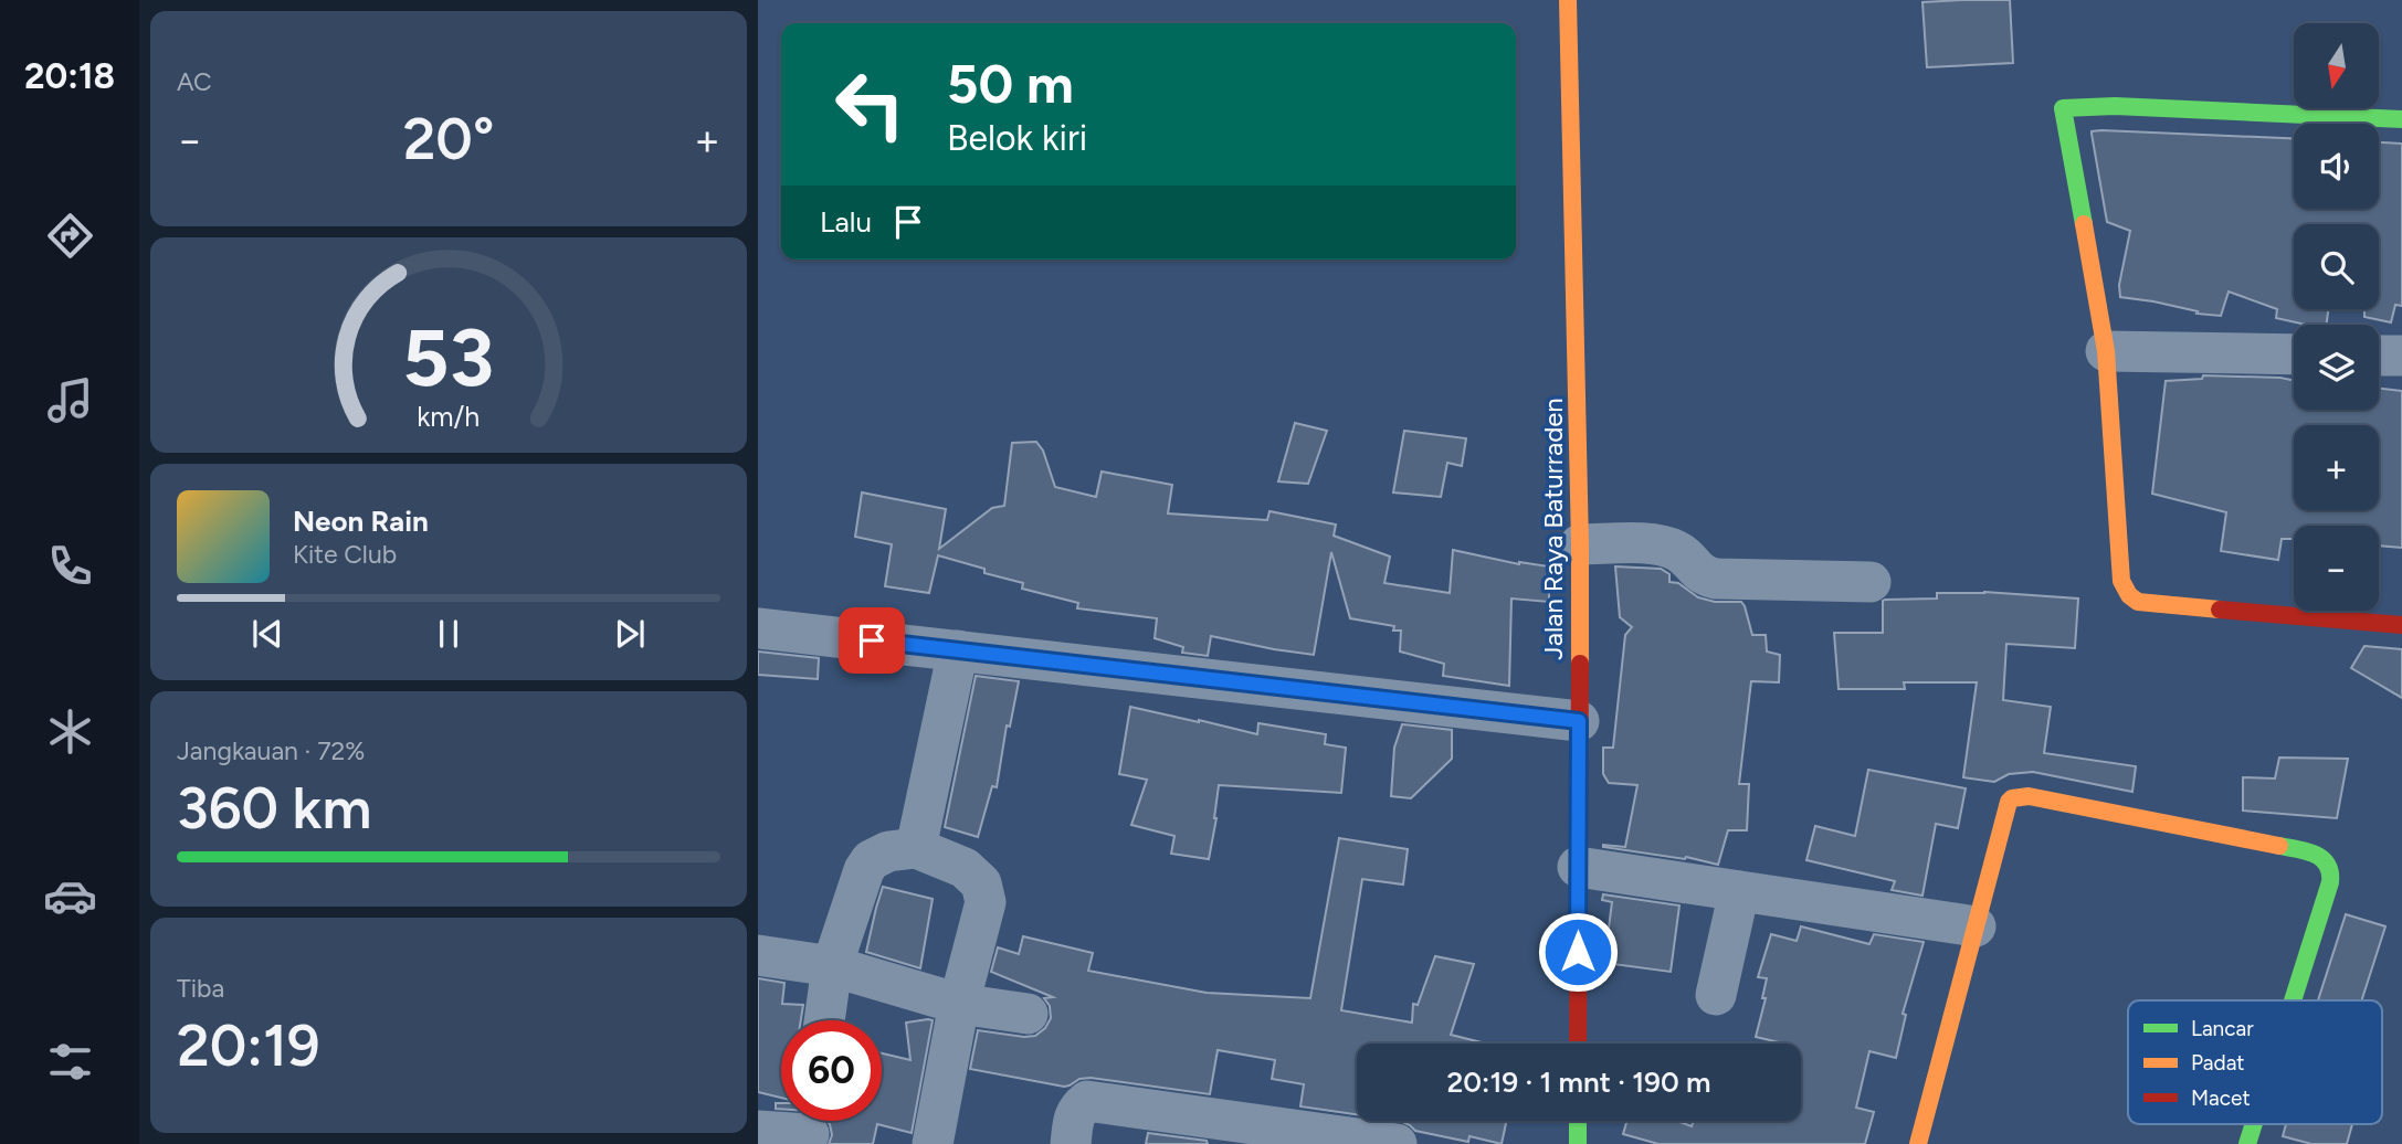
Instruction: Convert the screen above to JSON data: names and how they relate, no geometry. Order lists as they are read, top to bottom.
{
  "streets": {
    "street": ["Jalan Raya Baturraden"]
  },
  "legend": ["Lancar", "Padat", "Macet"],
  "north": "bottom",
  "page": {
    "tabs": "20:18",
    "tile": [
      "AC",
      ["Jangkauan · 72%", "360 km"],
      ["Tiba", "20:19"]
    ],
    "map_buttons": ["+", "−"],
    "turn": ["50 m", "Belok kiri"],
    "heat": ["−", "20°", "+"],
    "then": "Lalu",
    "song": ["Neon Rain", "Kite Club"],
    "limit": "60",
    "trip": "20:19 · 1 mnt · 190 m",
    "gauge": ["53", "km/h"]
  }
}
